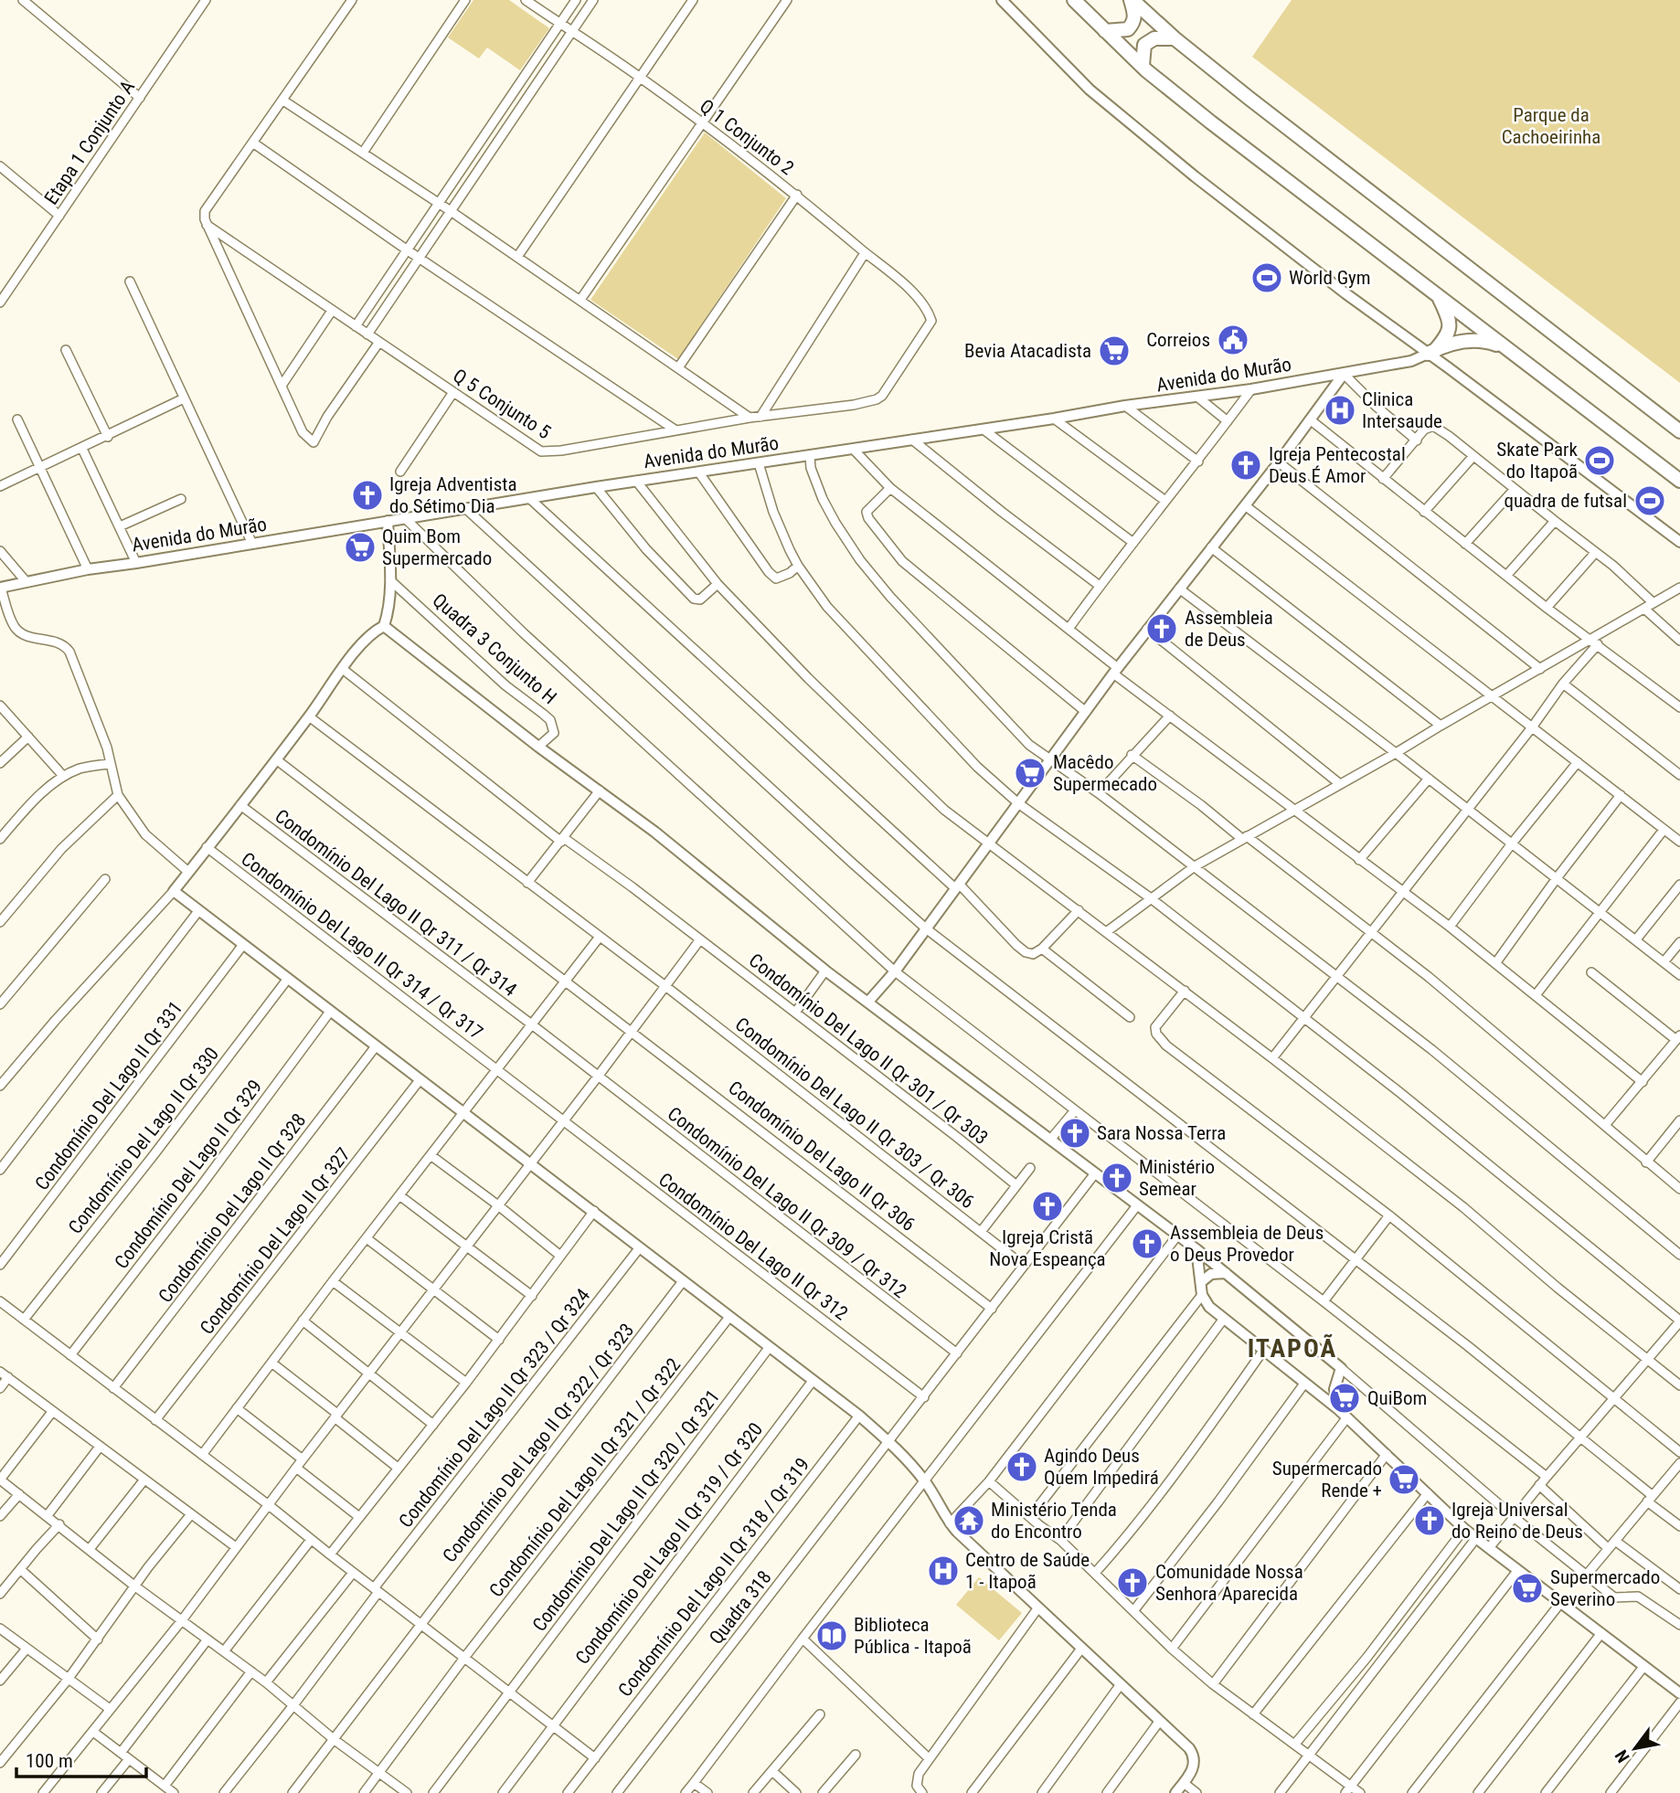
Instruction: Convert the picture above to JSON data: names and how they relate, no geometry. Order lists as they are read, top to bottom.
{
  "streets": {
    "street": [
      "Q 1 Conjunto 2",
      "Etapa 1 Conjunto A",
      "Avenida do Murão",
      "Q 5 Conjunto 5",
      "Quadra 3 Conjunto H",
      "Condomínio Del Lago II Qr 311 / Qr 314",
      "Condomínio Del Lago II Qr 314 / Qr 317",
      "Condomínio Del Lago II Qr 301 / Qr 303",
      "Condomínio Del Lago II Qr 331",
      "Condomínio Del Lago II Qr 303 / Qr 306",
      "Condomínio Del Lago II Qr 330",
      "Condomínio Del Lago II Qr 306",
      "Condomínio Del Lago II Qr 329",
      "Condomínio Del Lago II Qr 309 / Qr 312",
      "Condomínio Del Lago II Qr 328",
      "Condomínio Del Lago II Qr 327",
      "Condomínio Del Lago II Qr 312",
      "Condomínio Del Lago II Qr 323 / Qr 324",
      "Condomínio Del Lago II Qr 322 / Qr 323",
      "Condomínio Del Lago II Qr 321 / Qr 322",
      "Condomínio Del Lago II Qr 320 / Qr 321",
      "Condomínio Del Lago II Qr 319 / Qr 320",
      "Condomínio Del Lago II Qr 318 / Qr 319",
      "Quadra 318"
    ]
  },
  "crossings": [
    ["Q 1 Conjunto 2", "Q 5 Conjunto 5"],
    ["Condomínio Del Lago II Qr 311 / Qr 314", "Condomínio Del Lago II Qr 309 / Qr 312"],
    ["Condomínio Del Lago II Qr 314 / Qr 317", "Condomínio Del Lago II Qr 312"],
    ["Condomínio Del Lago II Qr 303 / Qr 306", "Quadra 318"],
    ["Condomínio Del Lago II Qr 306", "Quadra 318"],
    ["Condomínio Del Lago II Qr 309 / Qr 312", "Quadra 318"],
    ["Condomínio Del Lago II Qr 312", "Quadra 318"]
  ],
  "districts": ["ITAPOÃ"],
  "parks": ["Parque da Cachoeirinha"],
  "places": {
    "sports": ["World Gym", "Skate Park do Itapoã", "quadra de futsal"],
    "public building": ["Correios"],
    "supermarket": [
      "Bevia Atacadista",
      "Quim Bom Supermercado",
      "Macêdo Supermecado",
      "QuiBom",
      "Supermercado Rende +",
      "Supermercado Severino"
    ],
    "hospital": ["Clinica Intersaude", "Centro de Saúde 1 - Itapoã"],
    "church": [
      "Igreja Pentecostal Deus É Amor",
      "Igreja Adventista do Sétimo Dia",
      "Assembleia de Deus",
      "Sara Nossa Terra",
      "Ministério Semear",
      "Igreja Cristã Nova Espeança",
      "Assembleia de Deus o Deus Provedor",
      "Agindo Deus Quem Impedirá",
      "Igreja Universal do Reino de Deus",
      "Comunidade Nossa Senhora Aparecida"
    ],
    "temple": ["Ministério Tenda do Encontro"],
    "library": ["Biblioteca Pública - Itapoã"]
  },
  "scale_bar": "100 m",
  "north": "bottom left"
}
